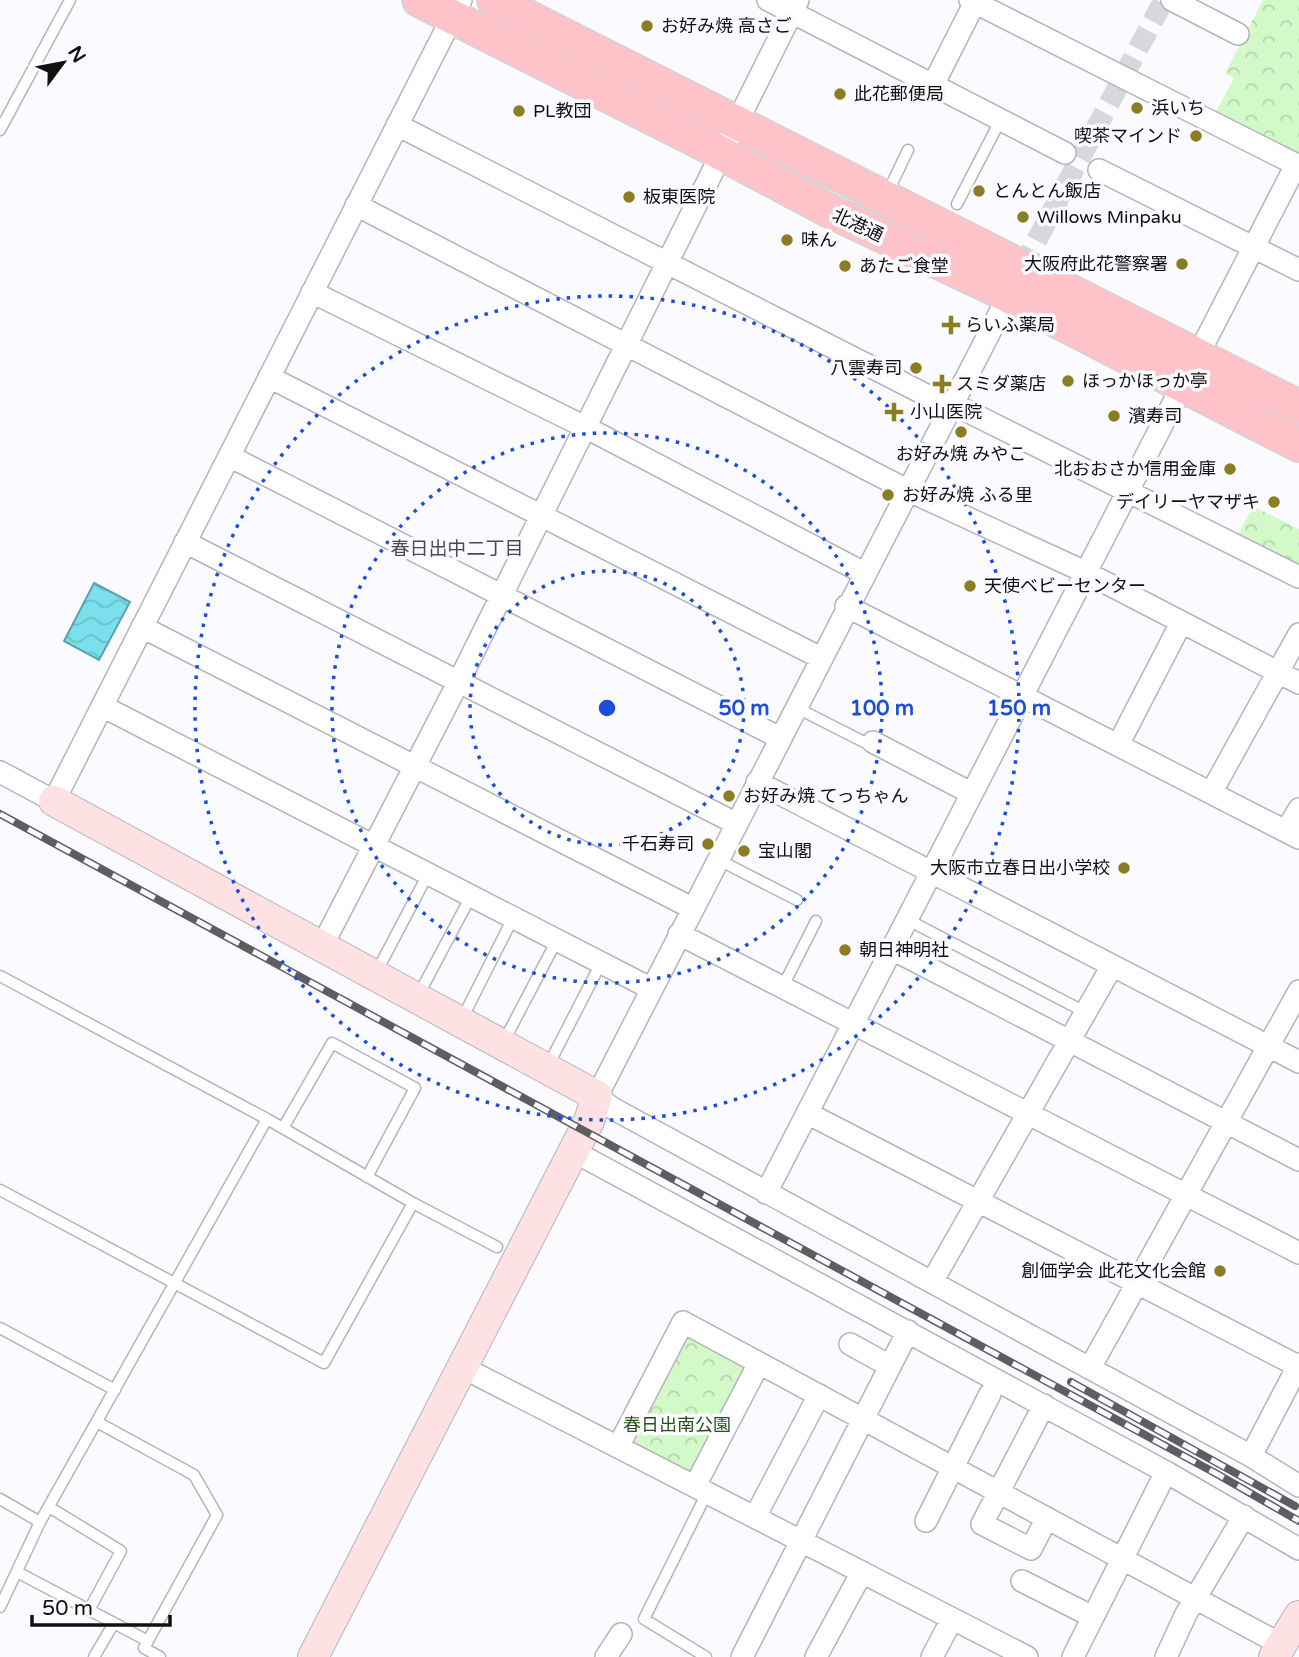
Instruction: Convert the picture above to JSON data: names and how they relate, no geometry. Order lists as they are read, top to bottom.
{
  "streets": {
    "main road": ["北港通"]
  },
  "districts": ["春日出中二丁目"],
  "parks": ["春日出南公園"],
  "places": {
    "other": [
      "お好み焼 高さご",
      "此花郵便局",
      "浜いち",
      "PL教団",
      "喫茶マインド",
      "とんとん飯店",
      "板東医院",
      "Willows Minpaku",
      "味ん",
      "大阪府此花警察署",
      "あたご食堂",
      "八雲寿司",
      "ほっかほっか亭",
      "濱寿司",
      "お好み焼 みやこ",
      "北おおさか信用金庫",
      "お好み焼 ふる里",
      "デイリーヤマザキ",
      "天使ベビーセンター",
      "お好み焼 てっちゃん",
      "千石寿司",
      "宝山閣",
      "大阪市立春日出小学校",
      "朝日神明社",
      "創価学会 此花文化会館"
    ],
    "health": ["らいふ薬局", "スミダ薬店", "小山医院"]
  },
  "scale_bar": "50 m",
  "north": "top right",
  "rings": ["50 m", "100 m", "150 m"]
}
